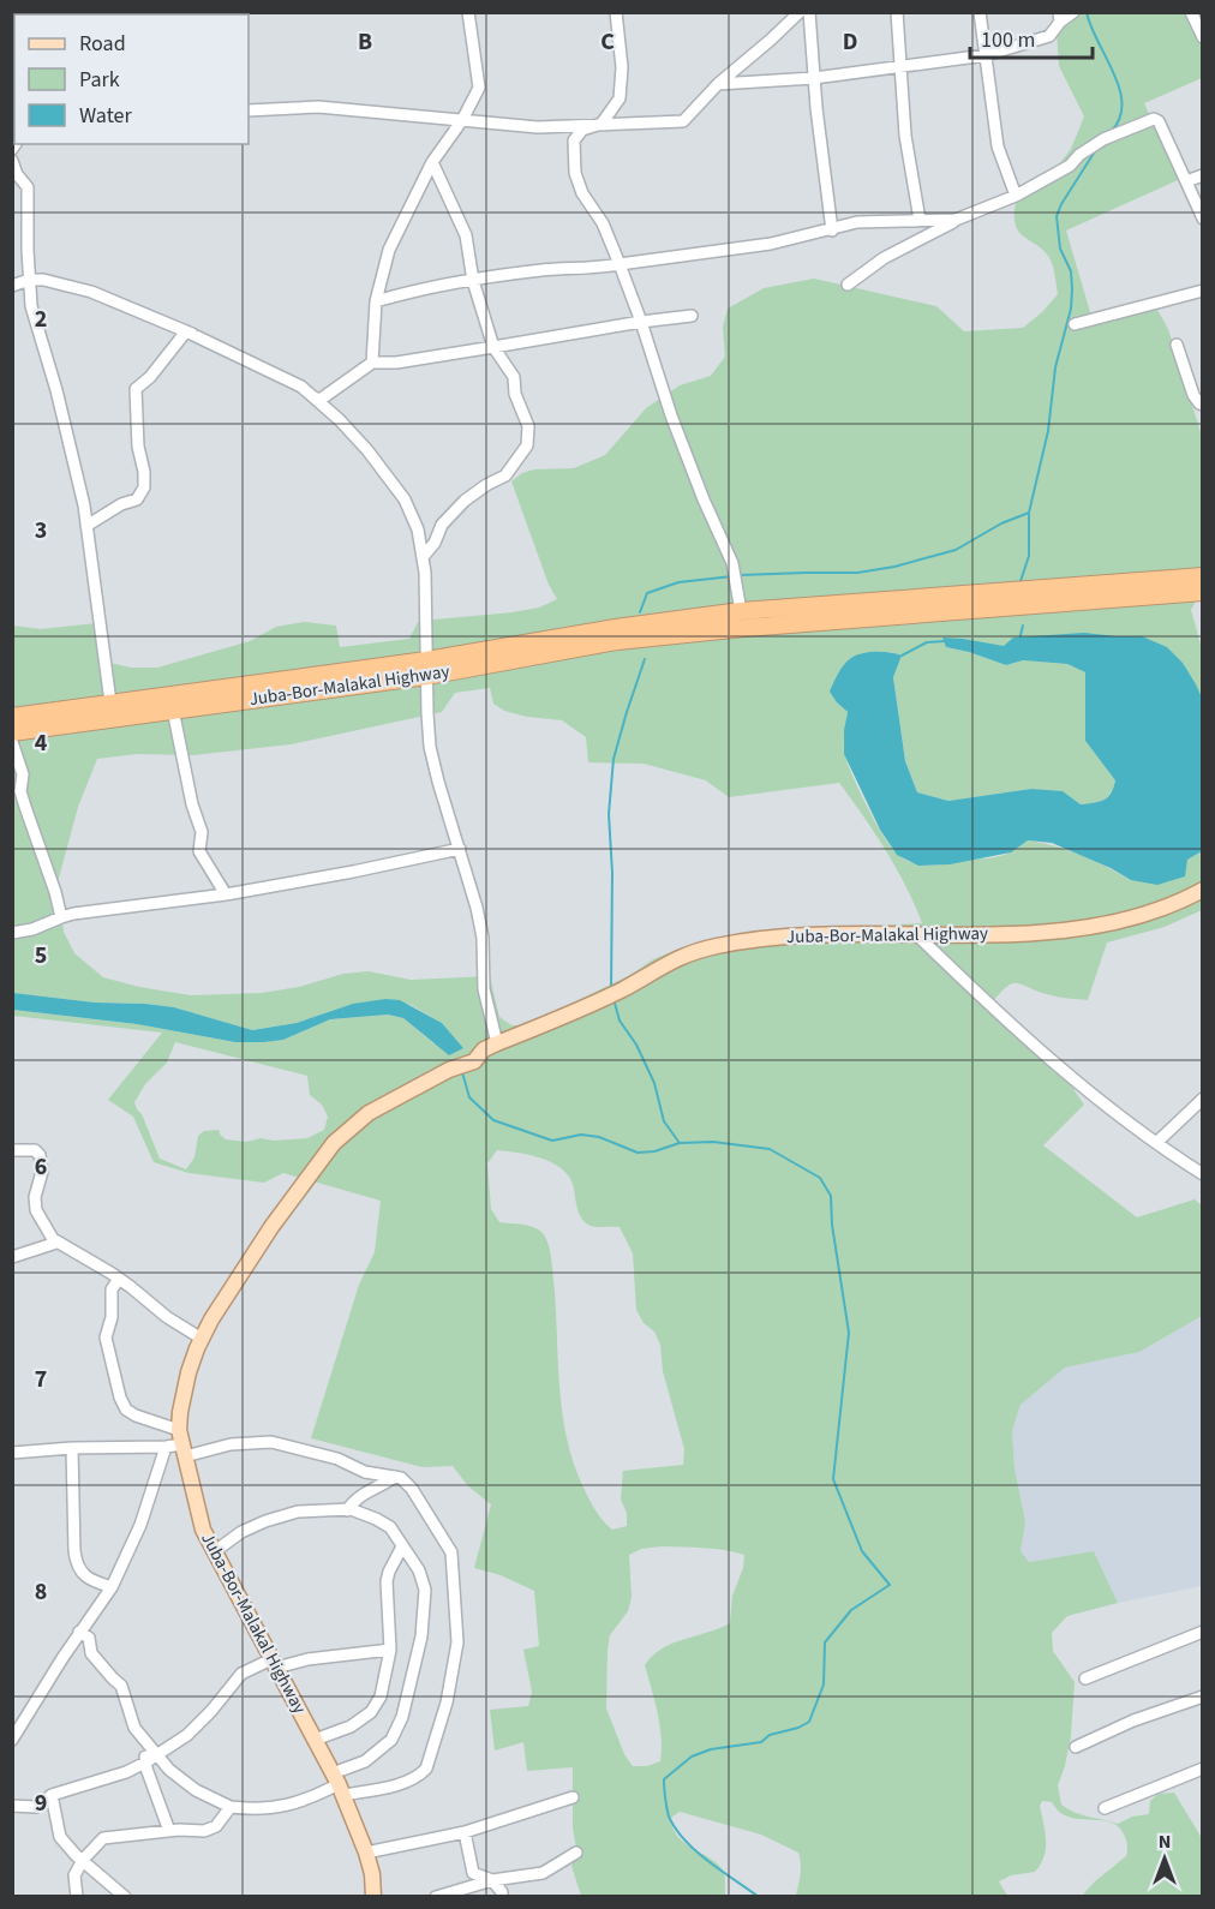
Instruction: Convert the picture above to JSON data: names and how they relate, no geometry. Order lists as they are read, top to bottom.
{
  "streets": {
    "highway": ["Juba-Bor-Malakal Highway"]
  },
  "legend": ["Road", "Park", "Water"],
  "scale_bar": "100 m",
  "north": "top",
  "grid": {
    "columns": ["B", "C", "D"],
    "rows": [
      "2",
      "3",
      "4",
      "5",
      "6",
      "7",
      "8",
      "9"
    ]
  }
}
